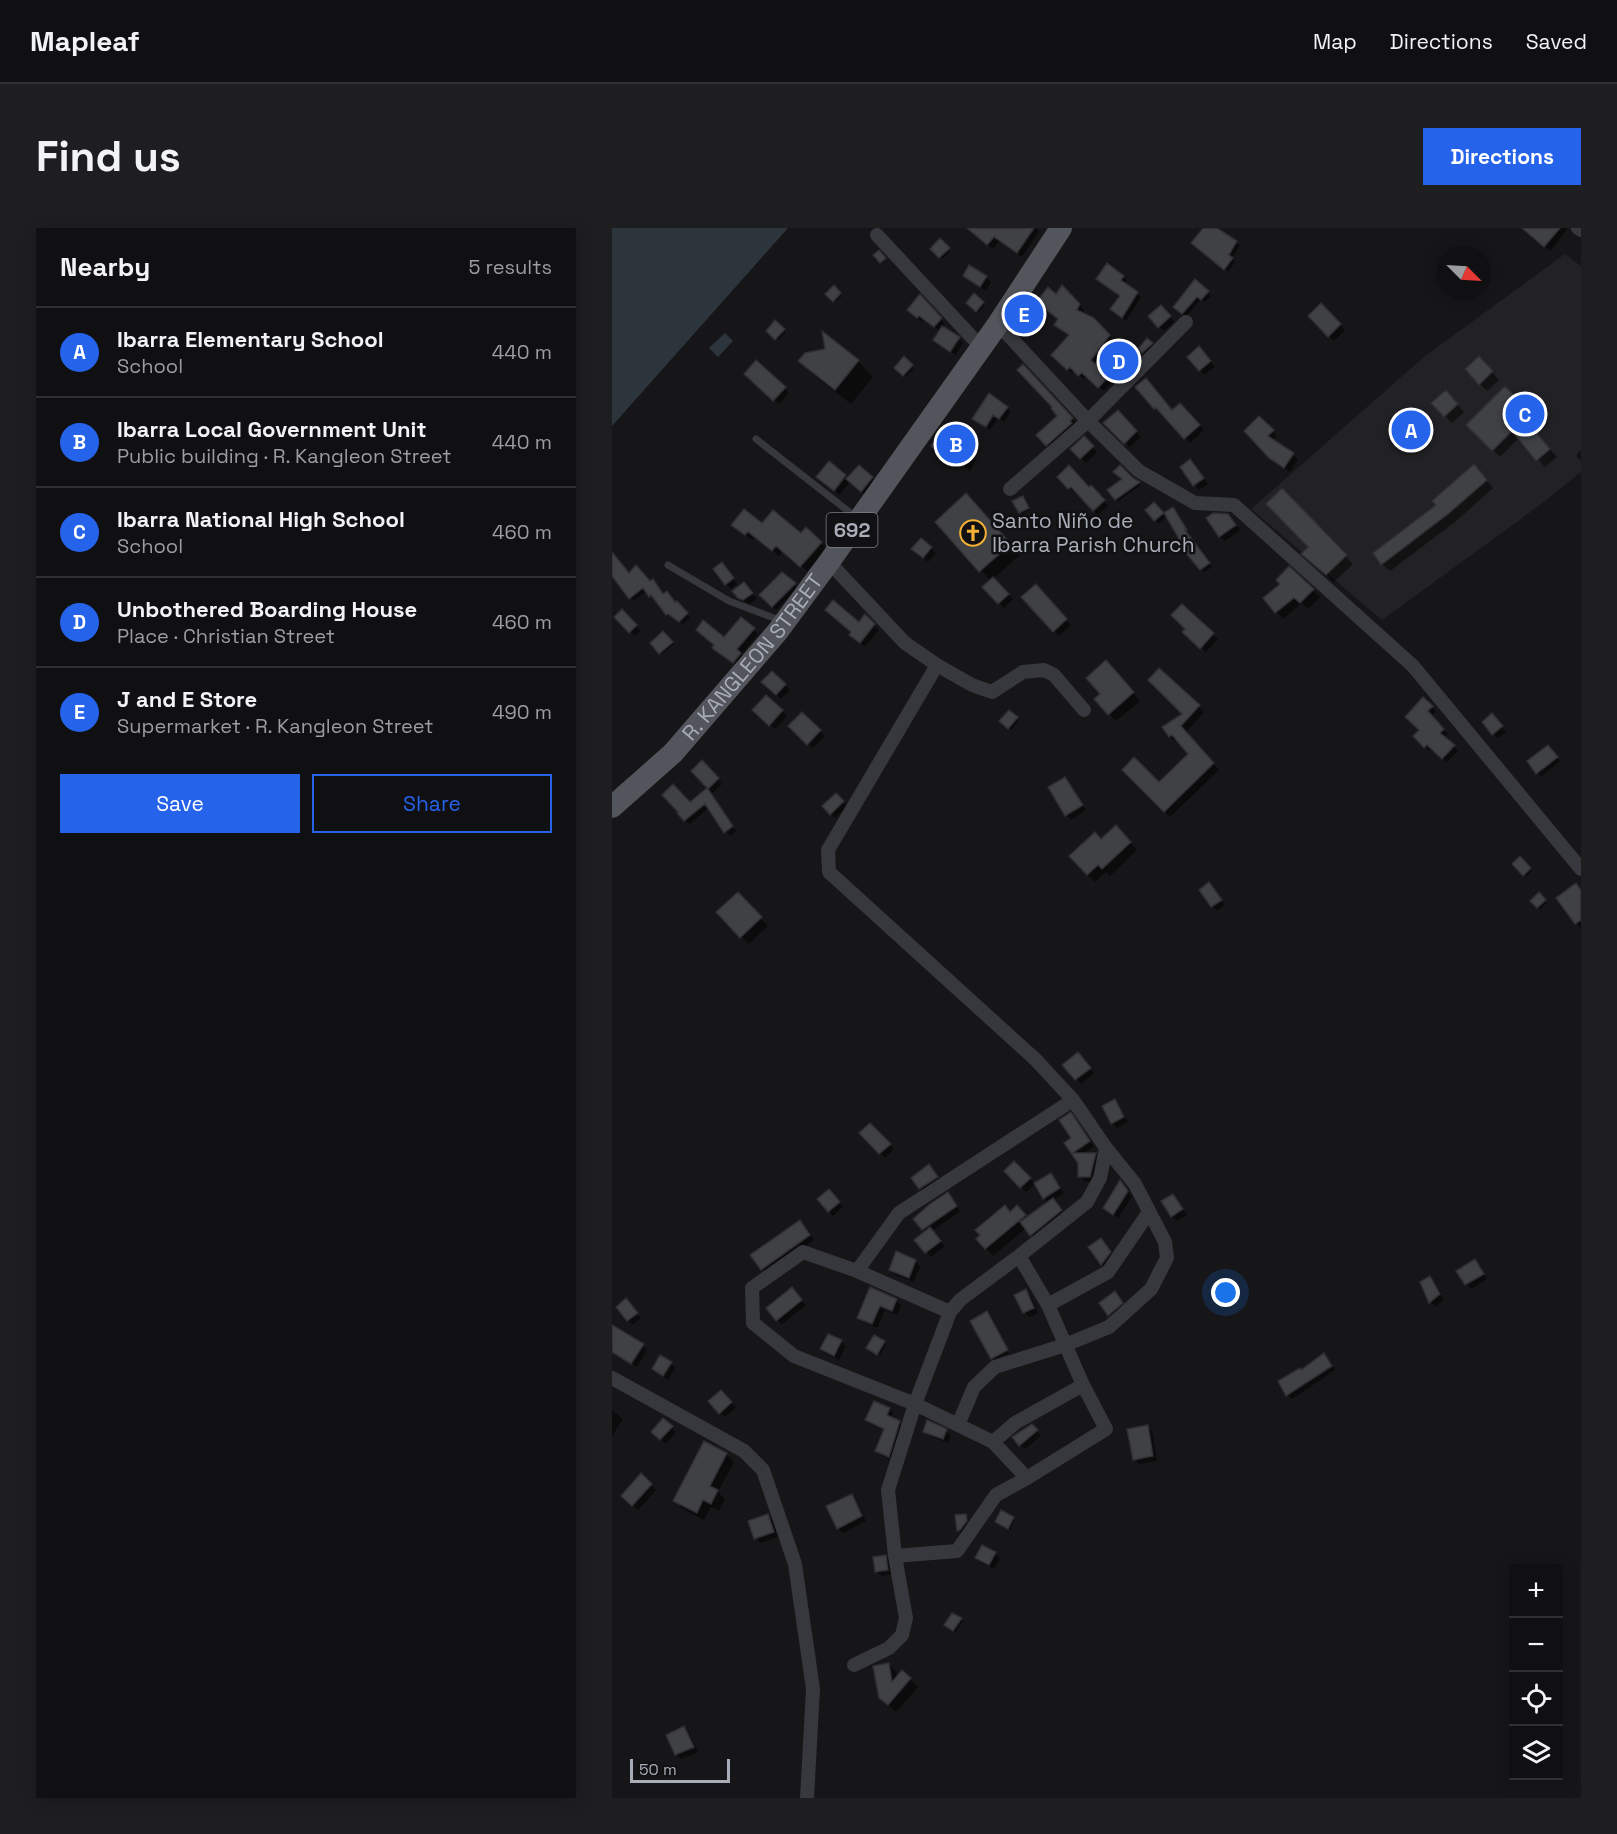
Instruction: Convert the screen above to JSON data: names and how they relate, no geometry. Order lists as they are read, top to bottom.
{
  "streets": {
    "main road": ["692", "R. KANGLEON STREET"]
  },
  "places": {
    "church": ["Santo Niño de Ibarra Parish Church"]
  },
  "scale_bar": "50 m",
  "north": "bottom right",
  "page": {
    "header": "Mapleaf",
    "nav": ["Map", "Directions", "Saved"],
    "buttons": [
      "Directions",
      ["Save", "Share"]
    ],
    "title": "Find us",
    "heading": ["Nearby", "5 results"],
    "pins": [
      "E",
      "D",
      "C",
      "A",
      "B"
    ],
    "list": [
      {
        "mark": "A",
        "name": "Ibarra Elementary School",
        "note": "School",
        "value": "440 m"
      },
      {
        "mark": "B",
        "name": "Ibarra Local Government Unit",
        "note": "Public building · R. Kangleon Street",
        "value": "440 m"
      },
      {
        "mark": "C",
        "name": "Ibarra National High School",
        "note": "School",
        "value": "460 m"
      },
      {
        "mark": "D",
        "name": "Unbothered Boarding House",
        "note": "Place · Christian Street",
        "value": "460 m"
      },
      {
        "mark": "E",
        "name": "J and E Store",
        "note": "Supermarket · R. Kangleon Street",
        "value": "490 m"
      }
    ],
    "map_buttons": ["+", "−"],
    "scale": "50 m"
  }
}
